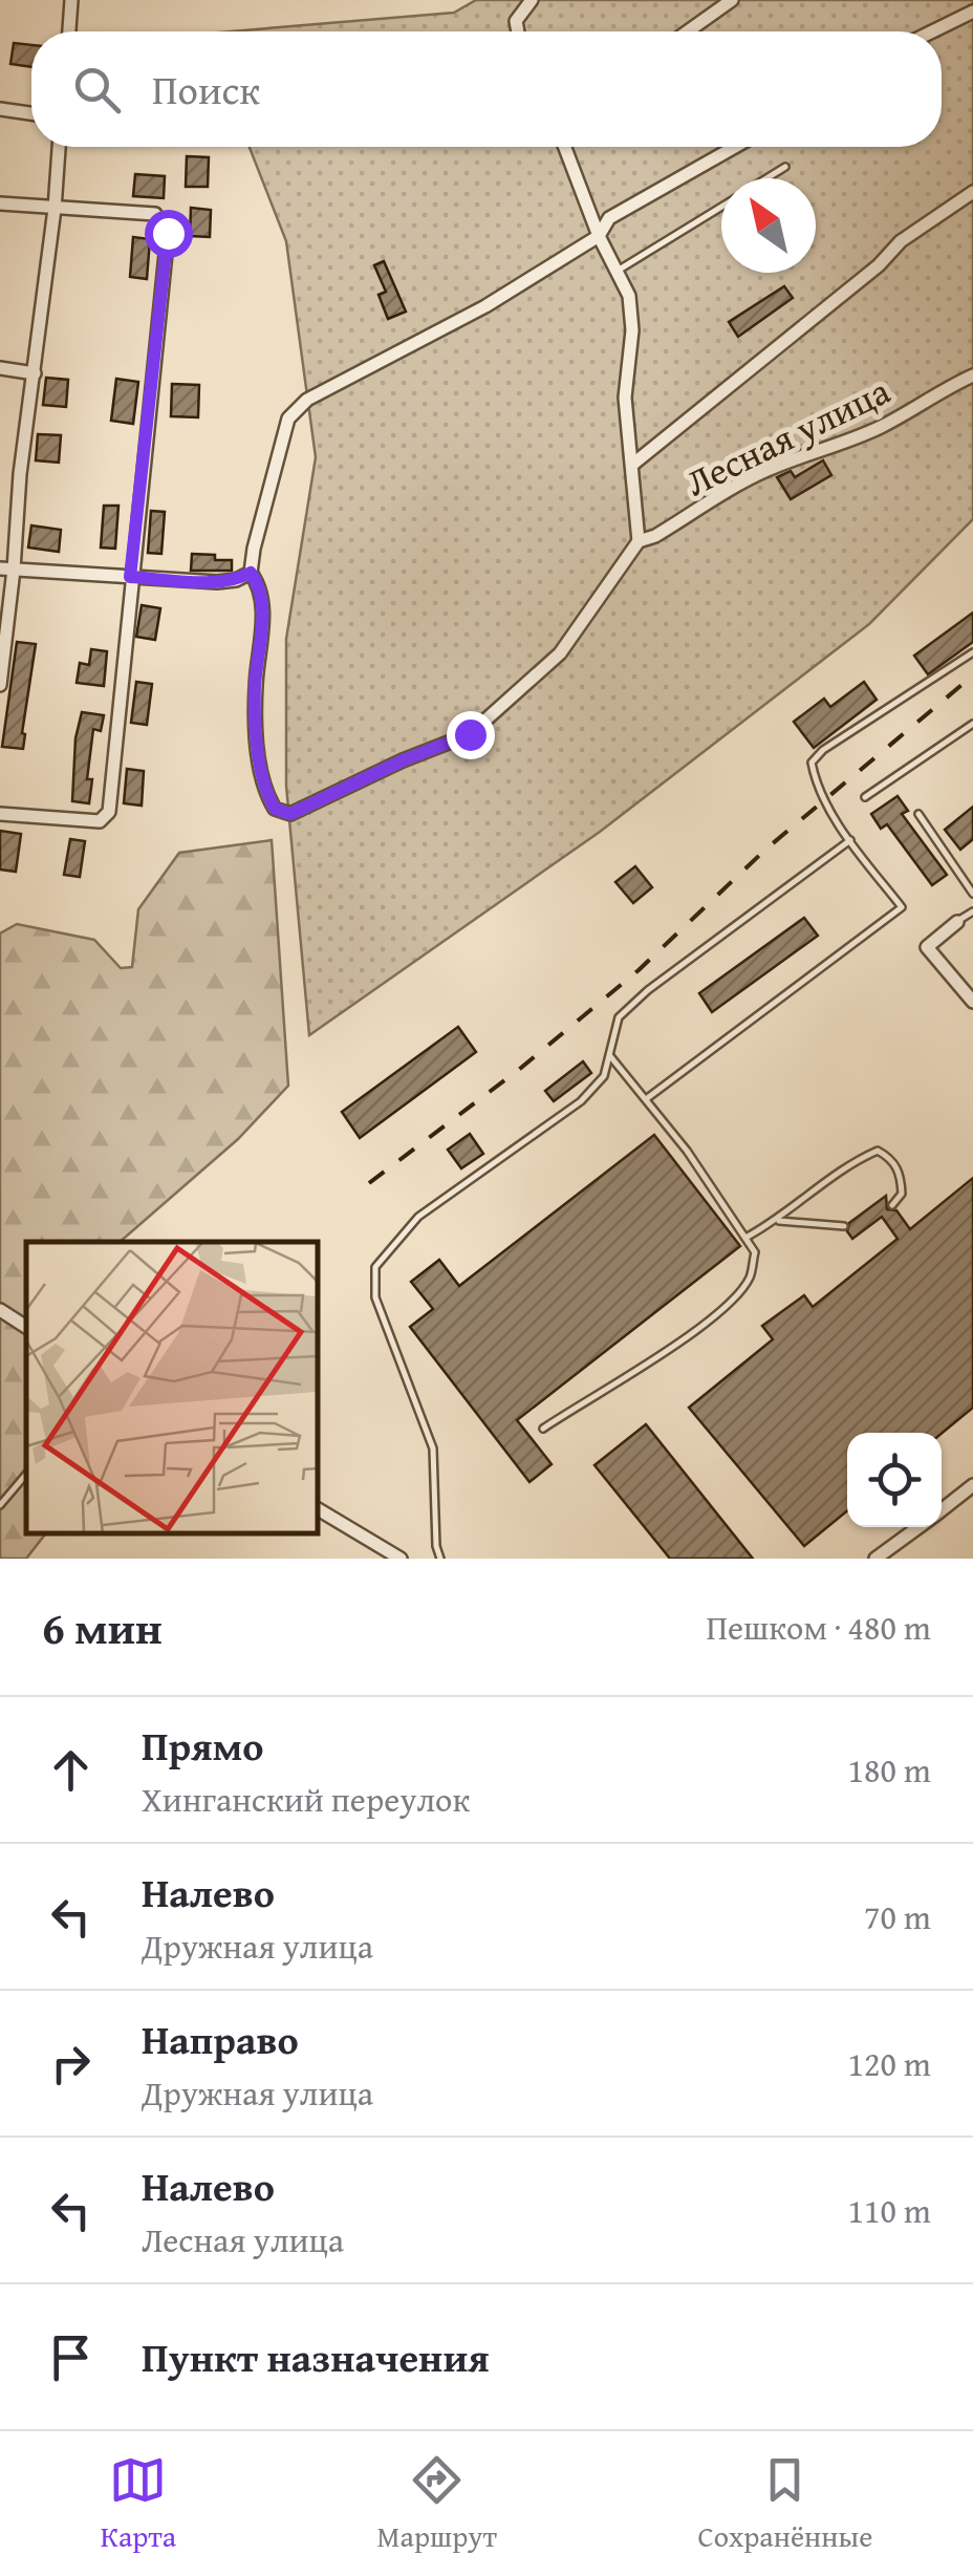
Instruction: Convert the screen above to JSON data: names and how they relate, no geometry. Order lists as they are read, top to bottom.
{
  "streets": {
    "street": ["Лесная улица"]
  },
  "north": "top left",
  "page": {
    "search": "Поиск",
    "heading": ["6 мин", "Пешком · 480 m"],
    "list": [
      ["Прямо", "Хинганский переулок", "180 m"],
      ["Налево", "Дружная улица", "70 m"],
      ["Направо", "Дружная улица", "120 m"],
      ["Налево", "Лесная улица", "110 m"],
      "Пункт назначения"
    ],
    "nav": ["Карта", "Маршрут", "Сохранённые"]
  }
}
